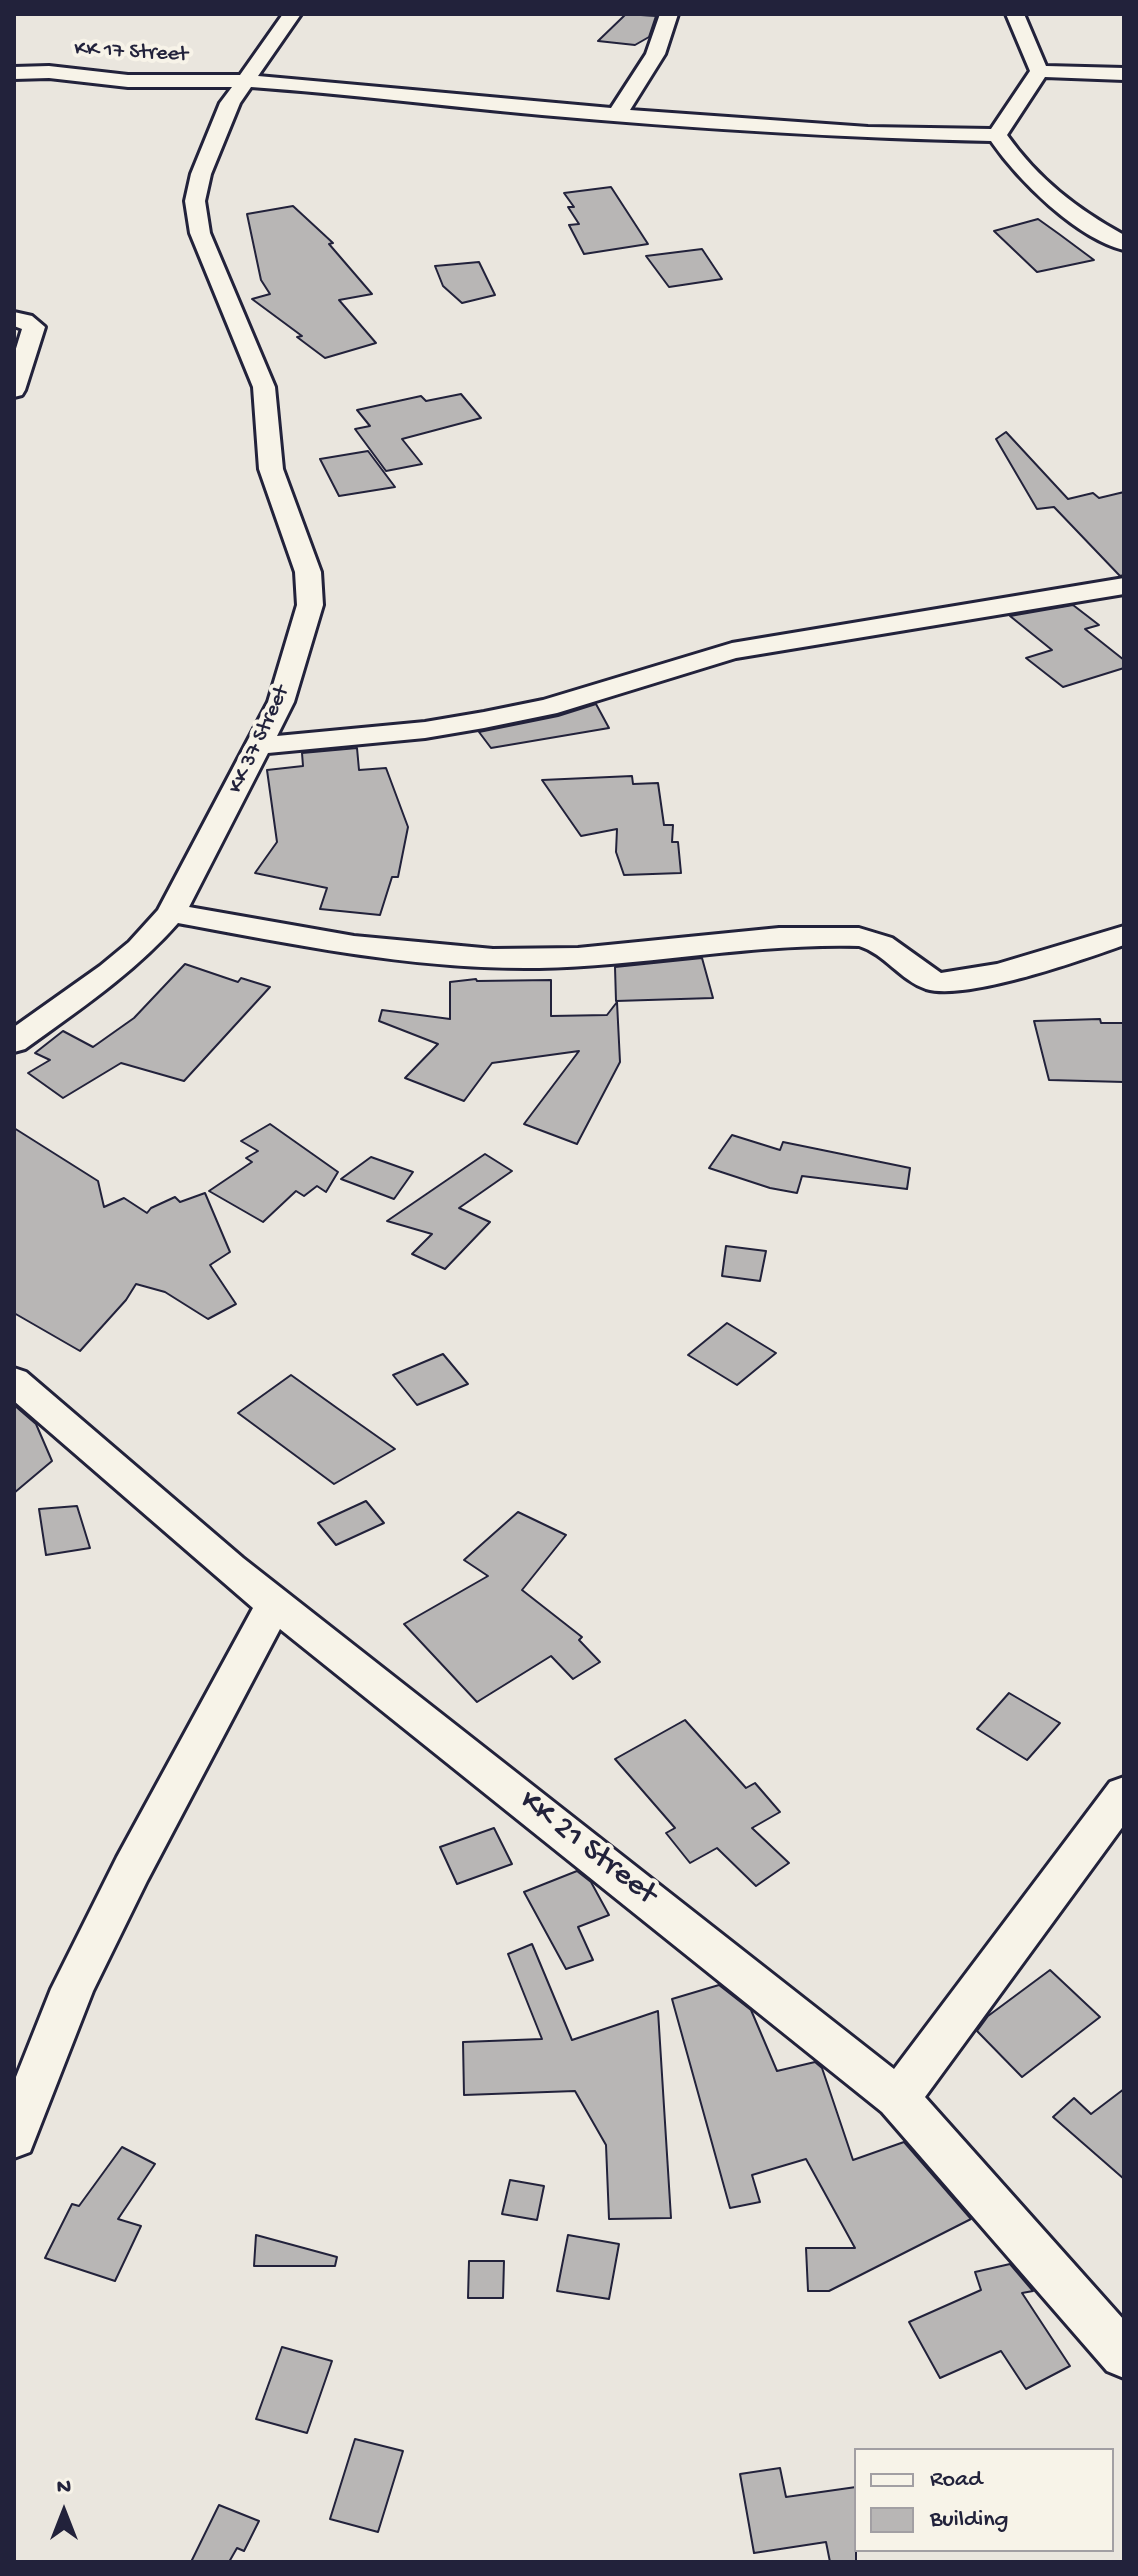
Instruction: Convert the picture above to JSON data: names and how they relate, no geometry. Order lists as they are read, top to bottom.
{
  "streets": {
    "street": ["KK 17 Street", "KK 37 Street", "KK 21 Street"]
  },
  "crossings": [
    ["KK 17 Street", "KK 37 Street"]
  ],
  "legend": ["Road", "Building"],
  "north": "top"
}
